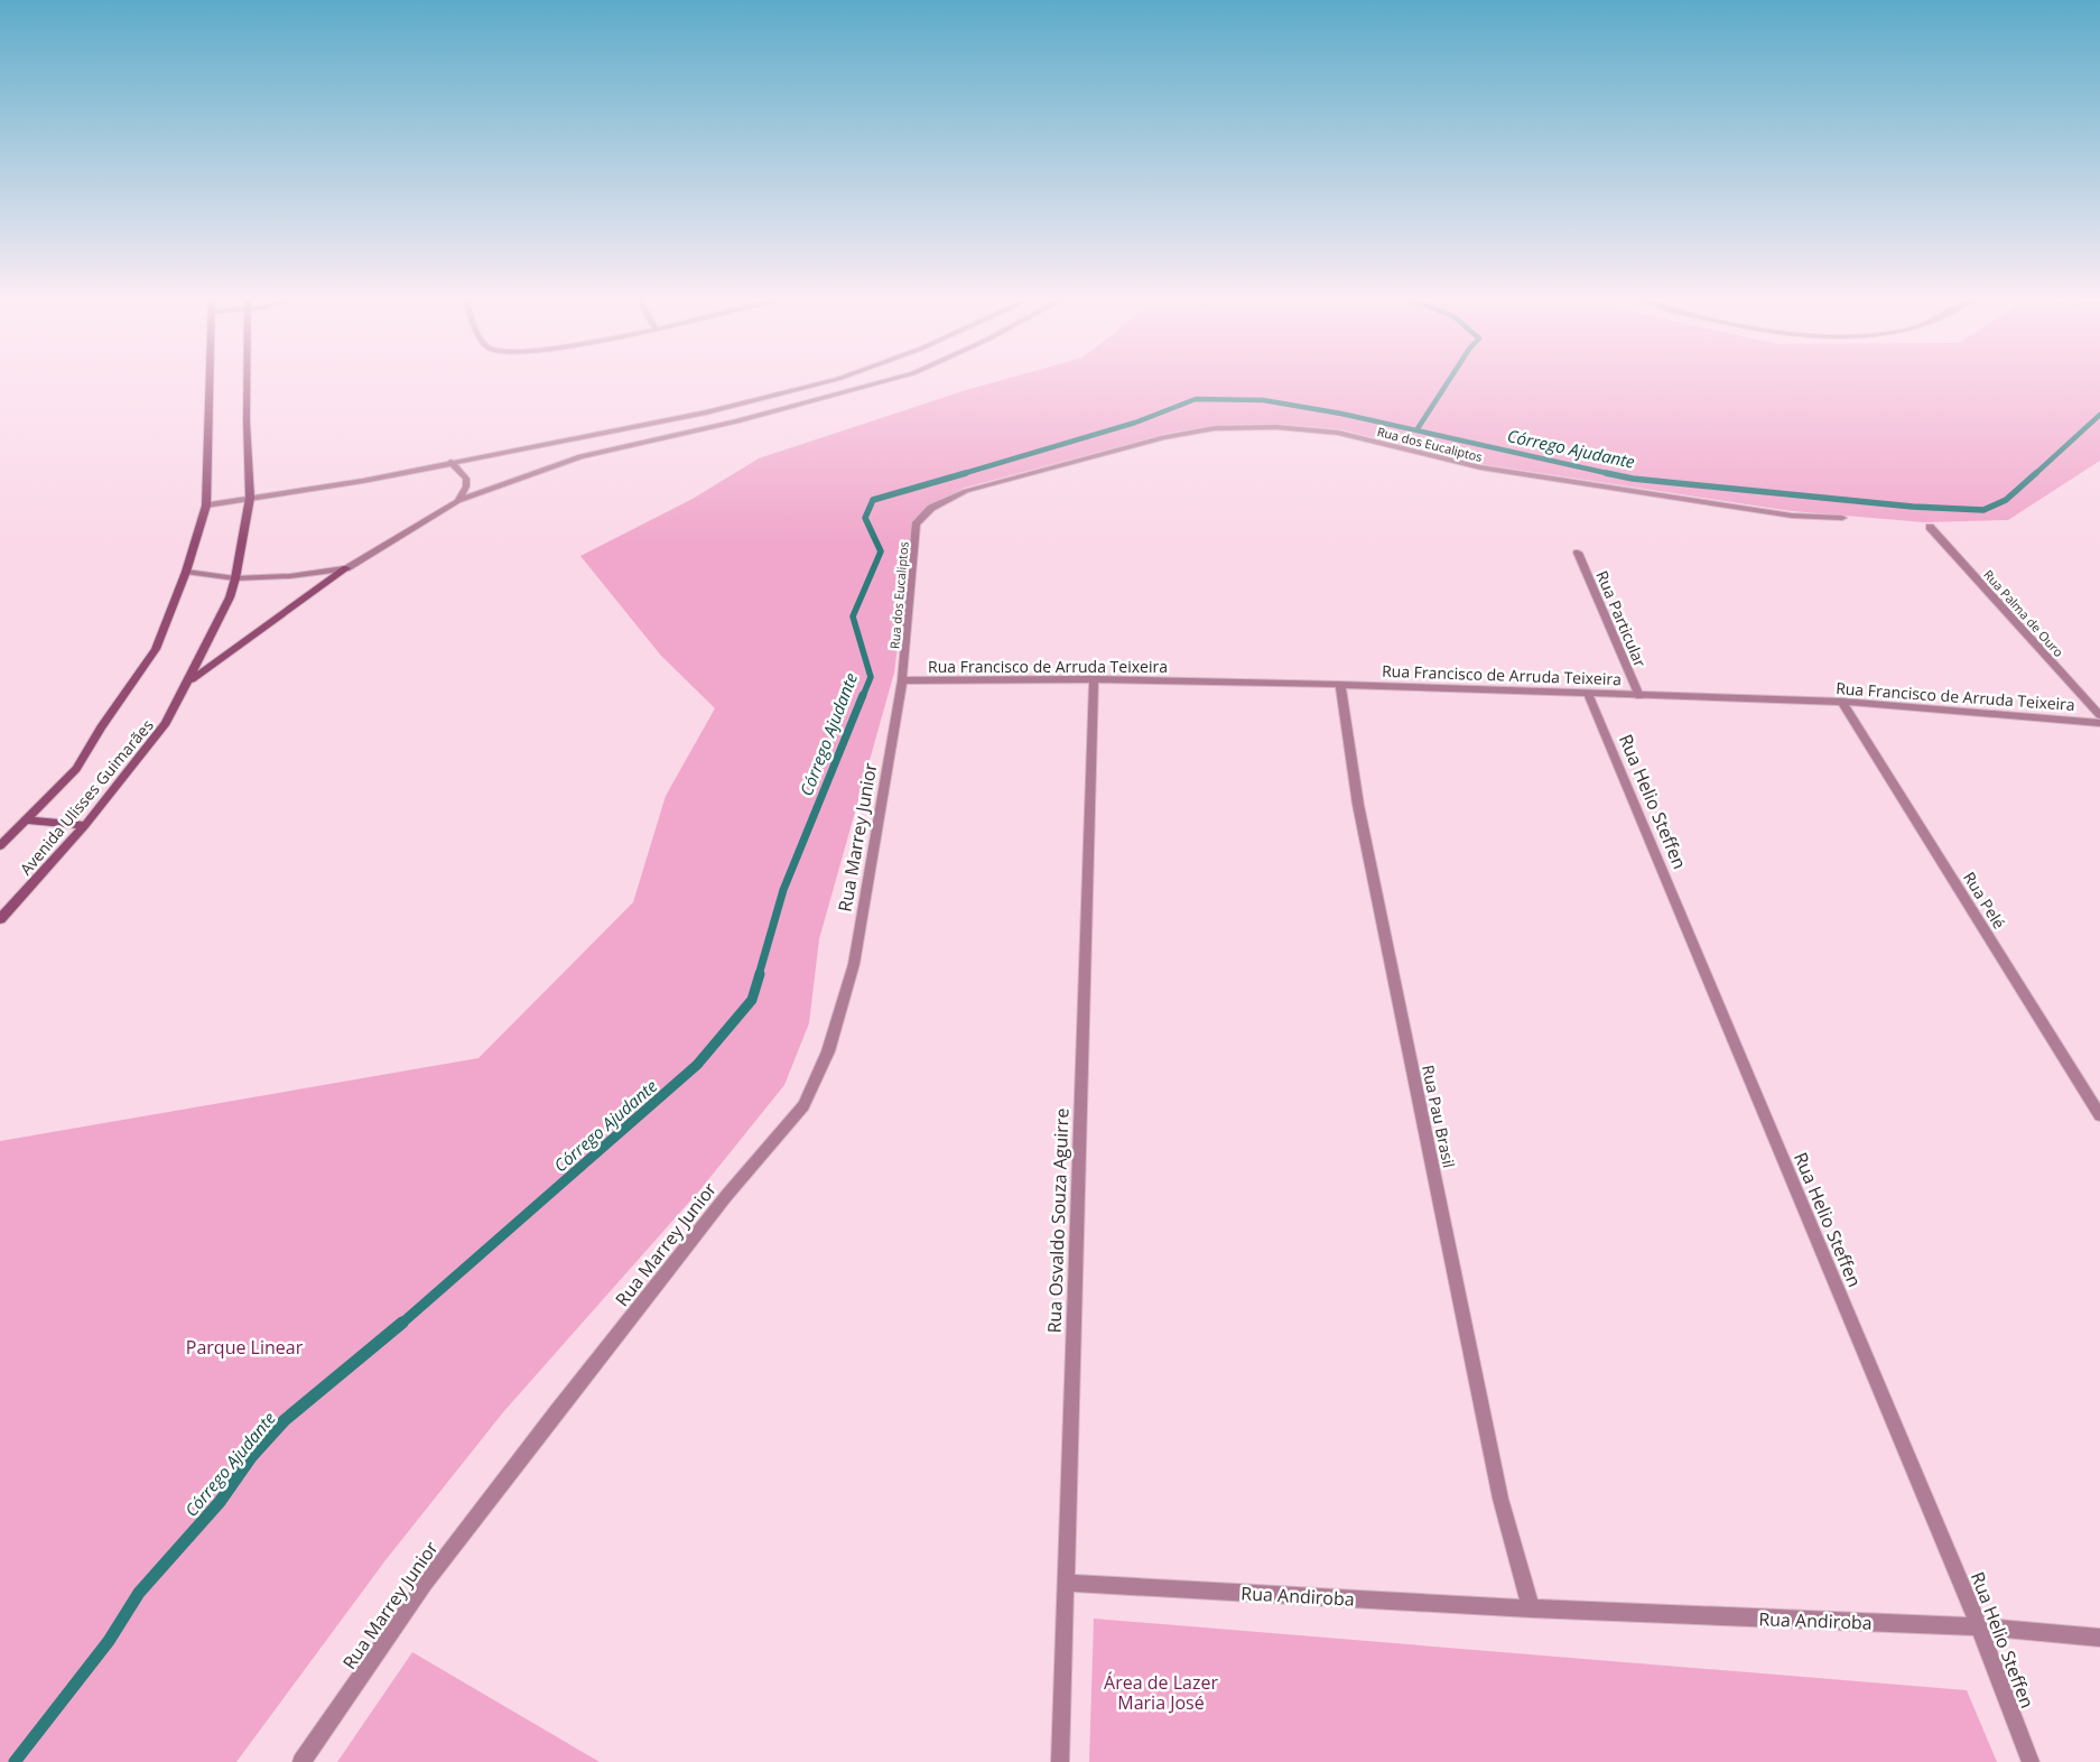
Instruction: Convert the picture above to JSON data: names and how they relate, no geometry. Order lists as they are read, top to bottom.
{
  "streets": {
    "street": [
      "Rua dos Eucaliptos",
      "Rua Palma de Ouro",
      "Rua Particular",
      "Rua Francisco de Arruda Teixeira",
      "Avenida Ulisses Guimarães",
      "Rua Helio Steffen",
      "Rua Marrey Junior",
      "Rua Pelé",
      "Rua Pau Brasil",
      "Rua Osvaldo Souza Aguirre",
      "Rua Andiroba"
    ]
  },
  "crossings": [
    ["Rua dos Eucaliptos", "Rua Francisco de Arruda Teixeira"],
    ["Rua dos Eucaliptos", "Rua Marrey Junior"],
    ["Rua Particular", "Rua Francisco de Arruda Teixeira"],
    ["Rua Francisco de Arruda Teixeira", "Rua Helio Steffen"],
    ["Rua Francisco de Arruda Teixeira", "Rua Marrey Junior"],
    ["Rua Francisco de Arruda Teixeira", "Rua Pelé"],
    ["Rua Francisco de Arruda Teixeira", "Rua Pau Brasil"],
    ["Rua Francisco de Arruda Teixeira", "Rua Osvaldo Souza Aguirre"],
    ["Rua Helio Steffen", "Rua Andiroba"],
    ["Rua Pau Brasil", "Rua Andiroba"],
    ["Rua Osvaldo Souza Aguirre", "Rua Andiroba"]
  ],
  "water": ["Córrego Ajudante"],
  "parks": ["Parque Linear", "Área de Lazer Maria José"]
}
